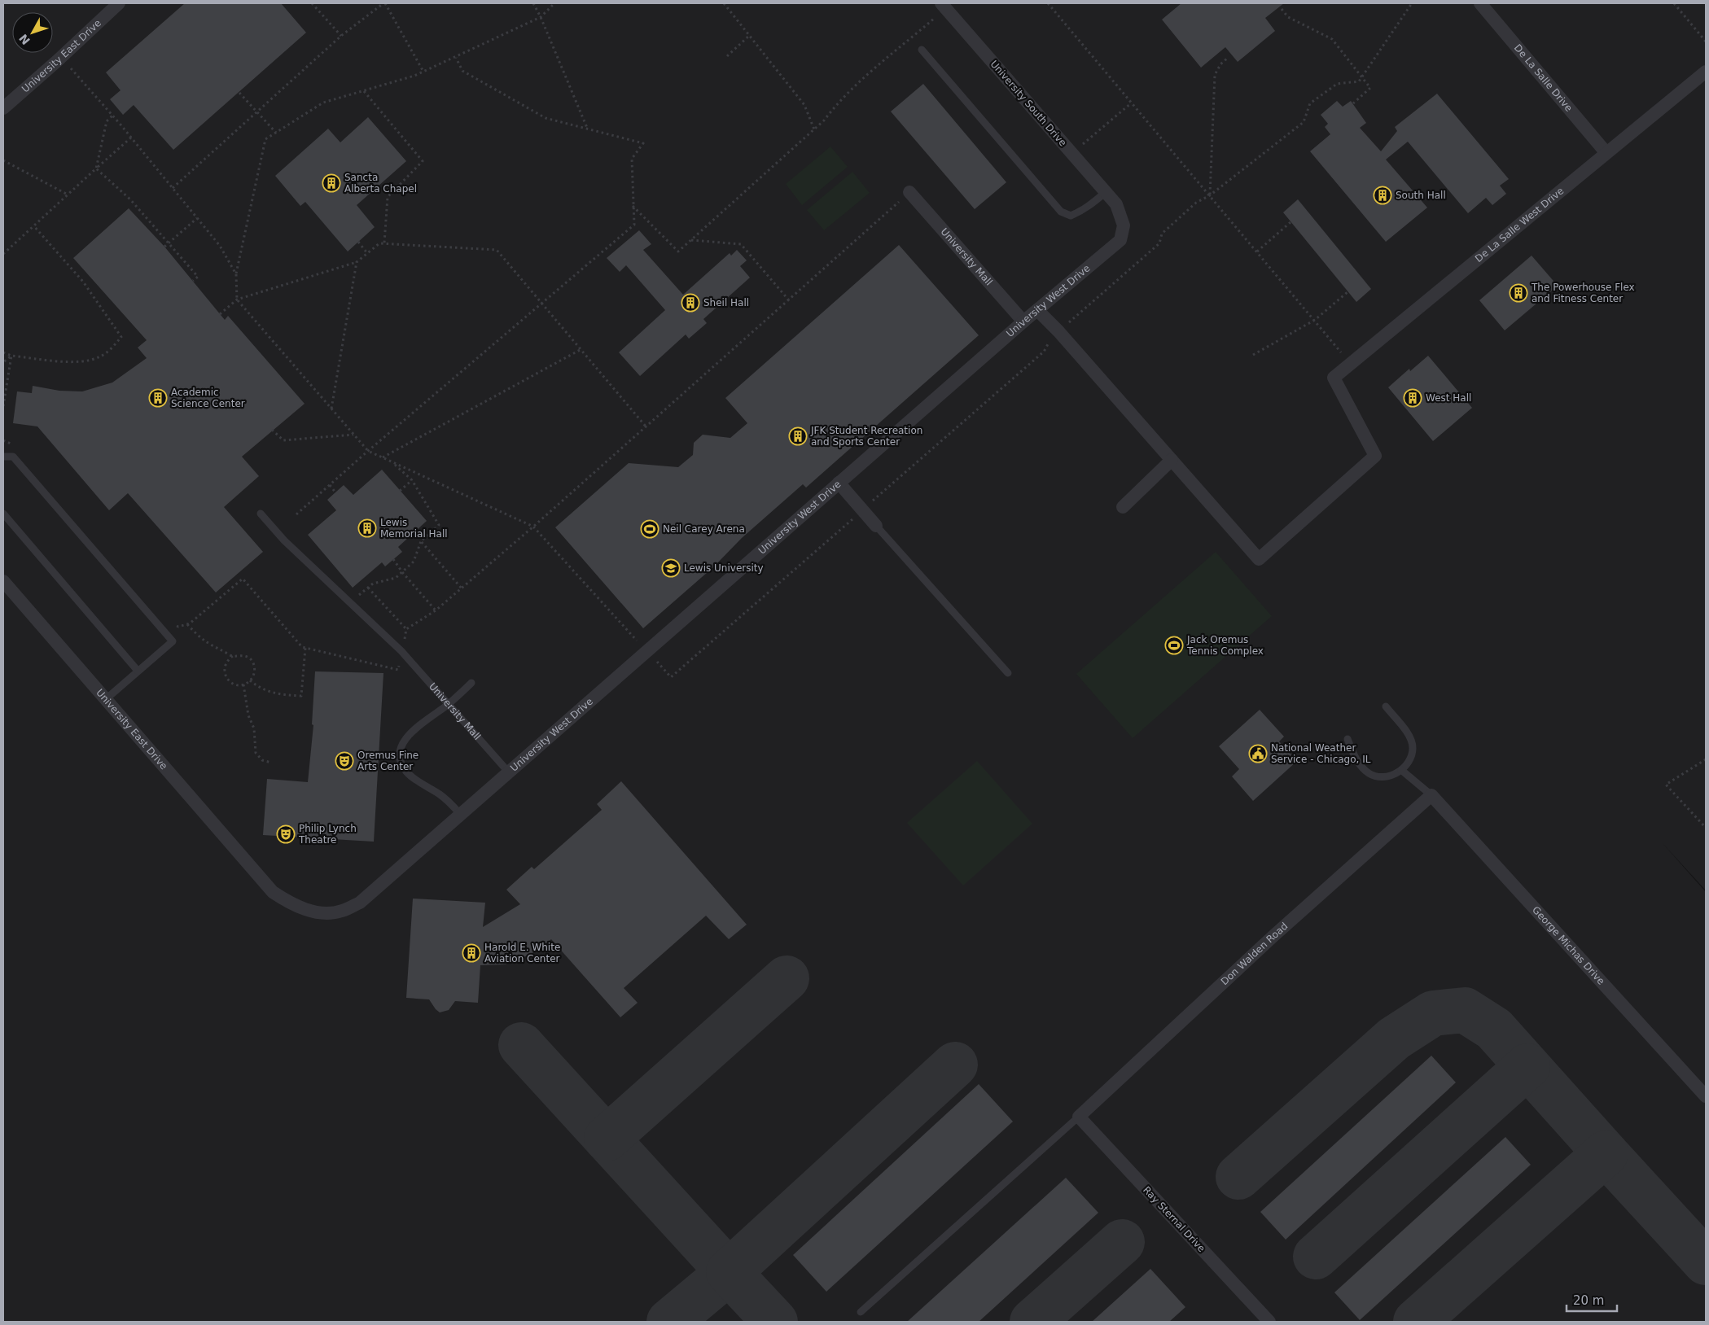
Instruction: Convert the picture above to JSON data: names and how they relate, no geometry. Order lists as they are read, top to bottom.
{
  "streets": {
    "street": [
      "University East Drive",
      "De La Salle Drive",
      "University South Drive",
      "De La Salle West Drive",
      "University Mall",
      "University West Drive",
      "George Michas Drive",
      "Don Walden Road",
      "Ray Sternal Drive"
    ]
  },
  "crossings": [
    ["University East Drive", "University West Drive"],
    ["De La Salle Drive", "De La Salle West Drive"],
    ["University South Drive", "University West Drive"],
    ["University Mall", "University West Drive"],
    ["George Michas Drive", "Don Walden Road"],
    ["Don Walden Road", "Ray Sternal Drive"]
  ],
  "places": {
    "building": [
      "Sancta Alberta Chapel",
      "South Hall",
      "The Powerhouse Flex and Fitness Center",
      "Sheil Hall",
      "Academic Science Center",
      "West Hall",
      "JFK Student Recreation and Sports Center",
      "Lewis Memorial Hall",
      "Harold E. White Aviation Center"
    ],
    "sports": ["Neil Carey Arena", "Jack Oremus Tennis Complex"],
    "school or university": ["Lewis University"],
    "public building": ["National Weather Service - Chicago, IL"],
    "theatre": ["Oremus Fine Arts Center", "Philip Lynch Theatre"]
  },
  "scale_bar": "20 m",
  "north": "bottom left"
}
